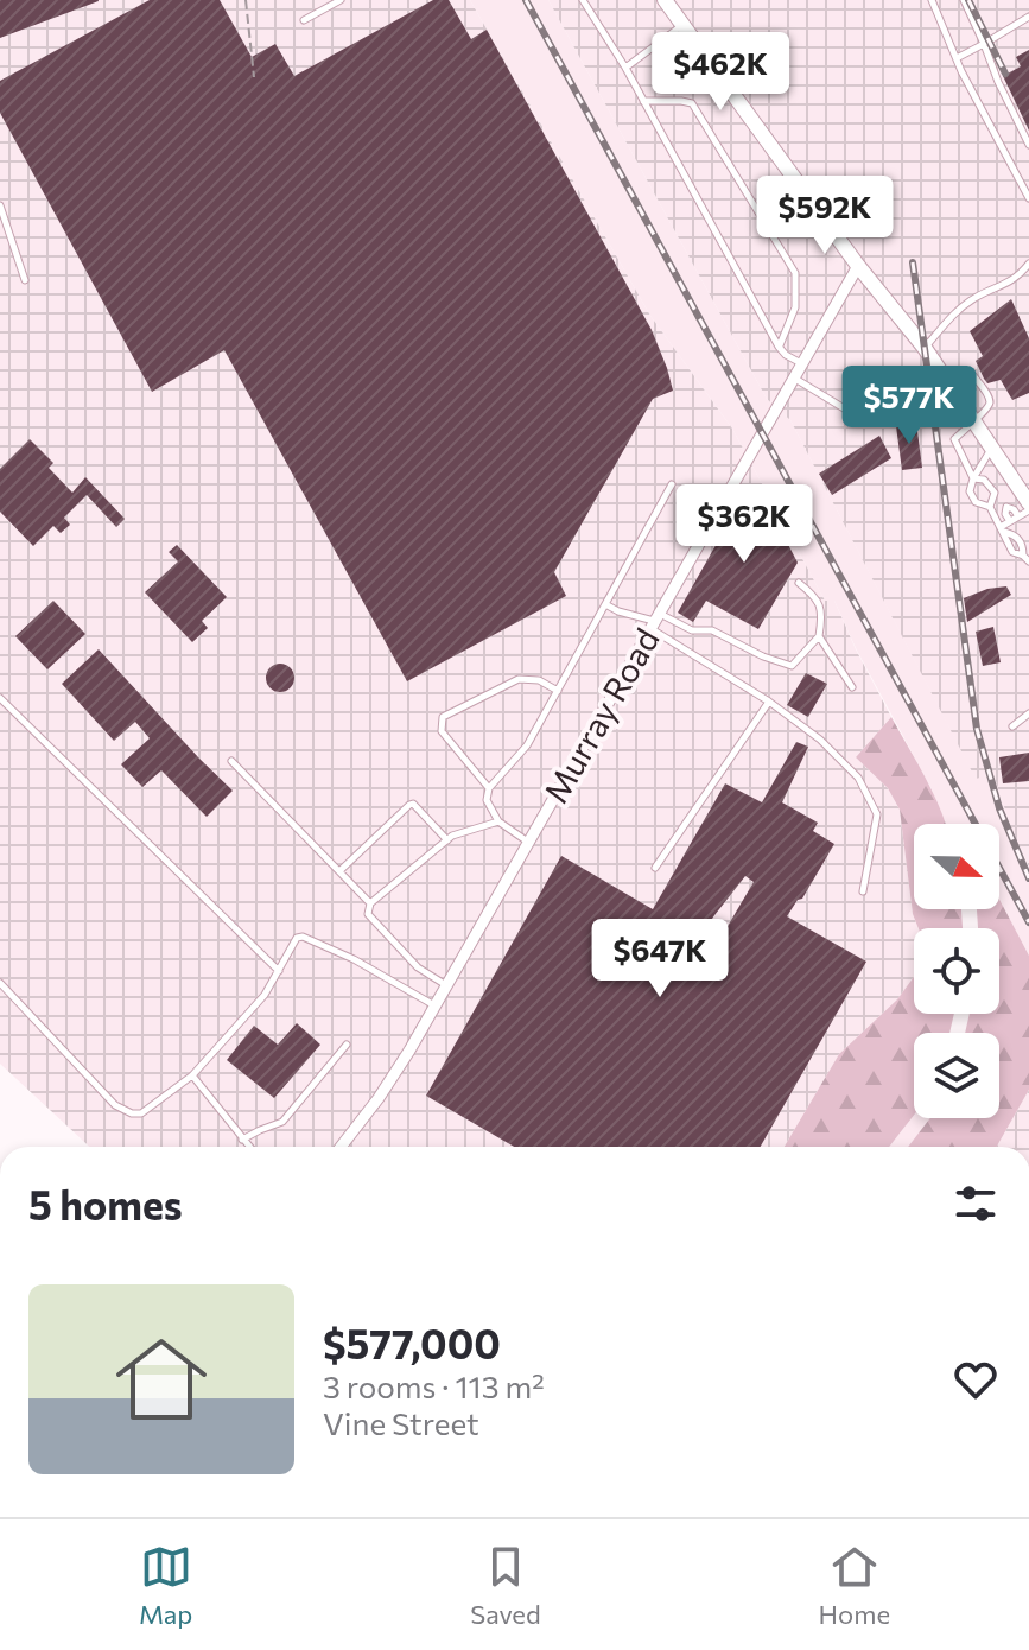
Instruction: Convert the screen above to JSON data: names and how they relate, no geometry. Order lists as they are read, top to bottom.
{
  "streets": {
    "street": ["Murray Road"]
  },
  "north": "right",
  "page": {
    "price": [
      "$462K",
      "$592K",
      "$577K",
      "$362K",
      "$647K"
    ],
    "heading": "5 homes",
    "list": [
      {
        "name": "$577,000",
        "note": "3 rooms · 113 m² · Vine Street"
      }
    ],
    "tabs": ["Map", "Saved", "Home"]
  }
}
